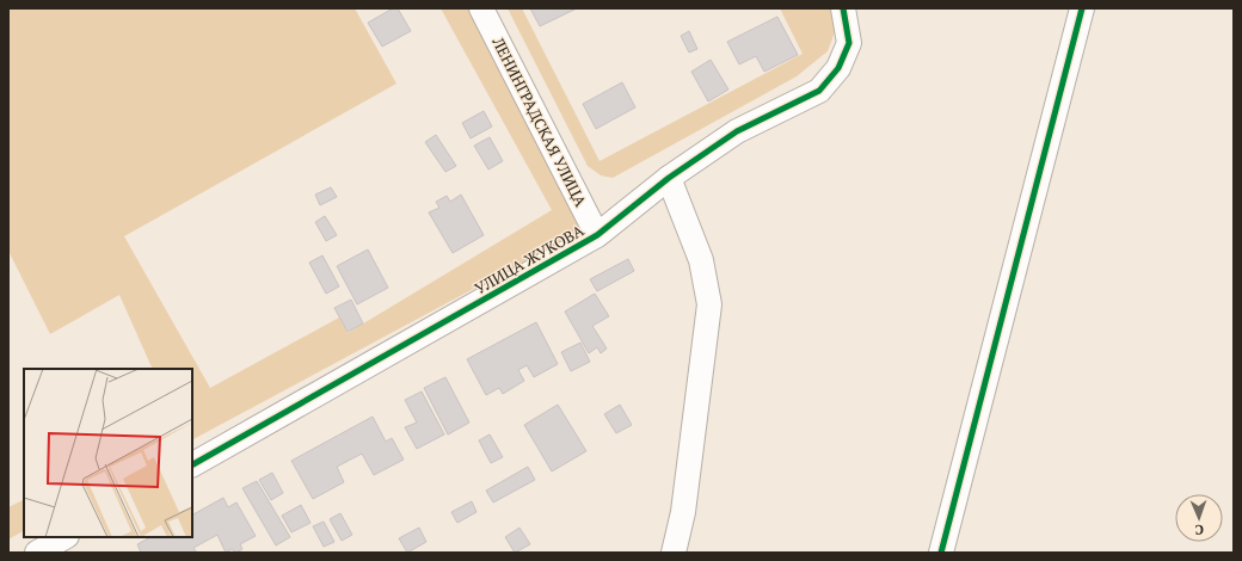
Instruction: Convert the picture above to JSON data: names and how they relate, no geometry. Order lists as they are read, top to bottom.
{
  "streets": {
    "street": ["ЛЕНИНГРАДСКАЯ УЛИЦА", "УЛИЦА ЖУКОВА"]
  },
  "crossings": [
    ["ЛЕНИНГРАДСКАЯ УЛИЦА", "УЛИЦА ЖУКОВА"]
  ],
  "north": "bottom"
}
